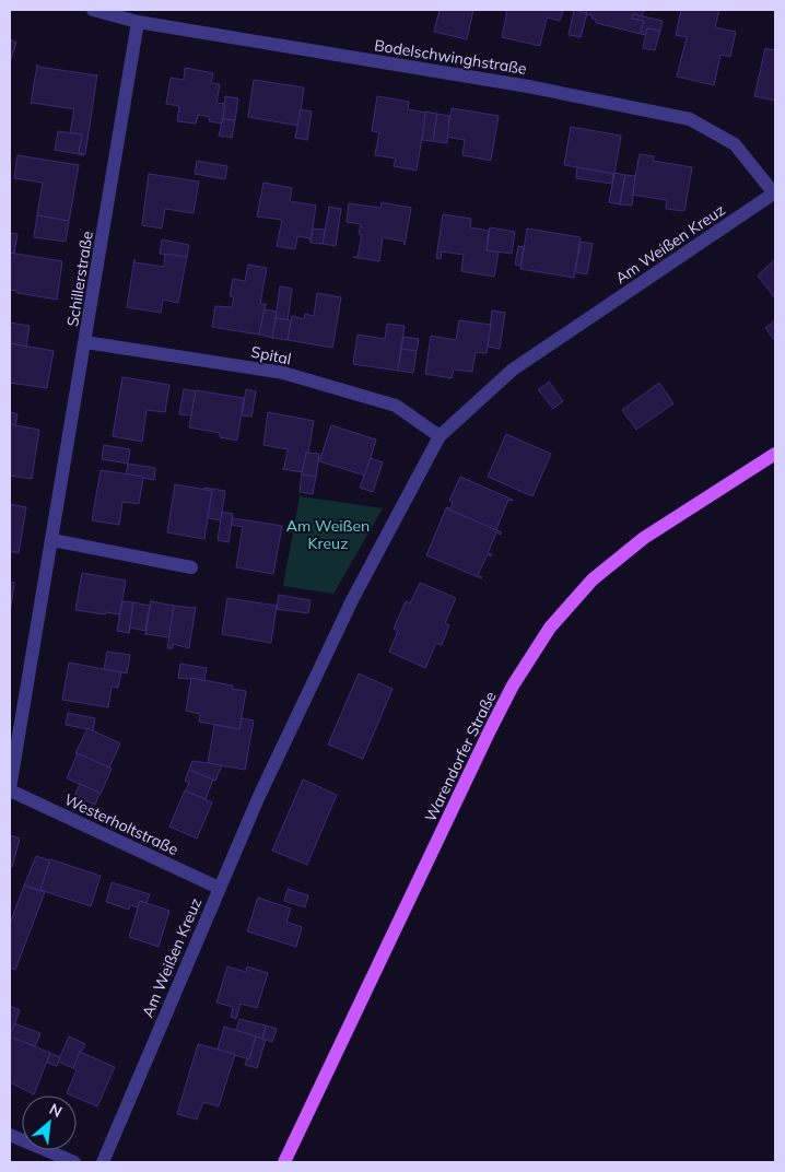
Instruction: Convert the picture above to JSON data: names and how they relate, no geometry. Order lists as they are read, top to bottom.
{
  "streets": {
    "main road": ["Warendorfer Straße"],
    "street": [
      "Bodelschwinghstraße",
      "Am Weißen Kreuz",
      "Schillerstraße",
      "Spital",
      "Westerholtstraße"
    ]
  },
  "crossings": [
    ["Bodelschwinghstraße", "Am Weißen Kreuz"],
    ["Bodelschwinghstraße", "Schillerstraße"],
    ["Am Weißen Kreuz", "Spital"],
    ["Am Weißen Kreuz", "Westerholtstraße"],
    ["Schillerstraße", "Spital"],
    ["Schillerstraße", "Westerholtstraße"]
  ],
  "parks": ["Am Weißen Kreuz"],
  "north": "top right"
}
